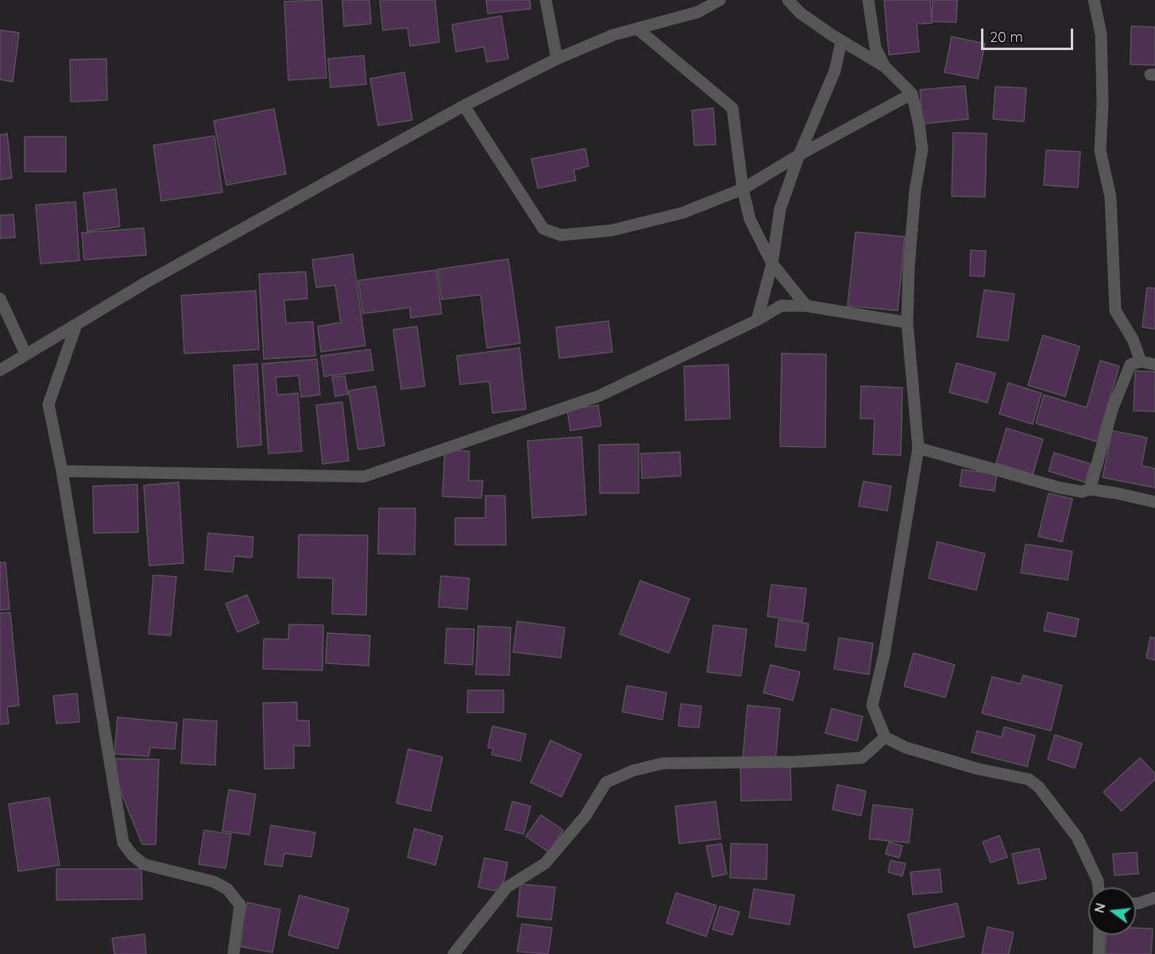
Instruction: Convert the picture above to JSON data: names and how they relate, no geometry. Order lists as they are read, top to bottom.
{
  "scale_bar": "20 m",
  "north": "left"
}
